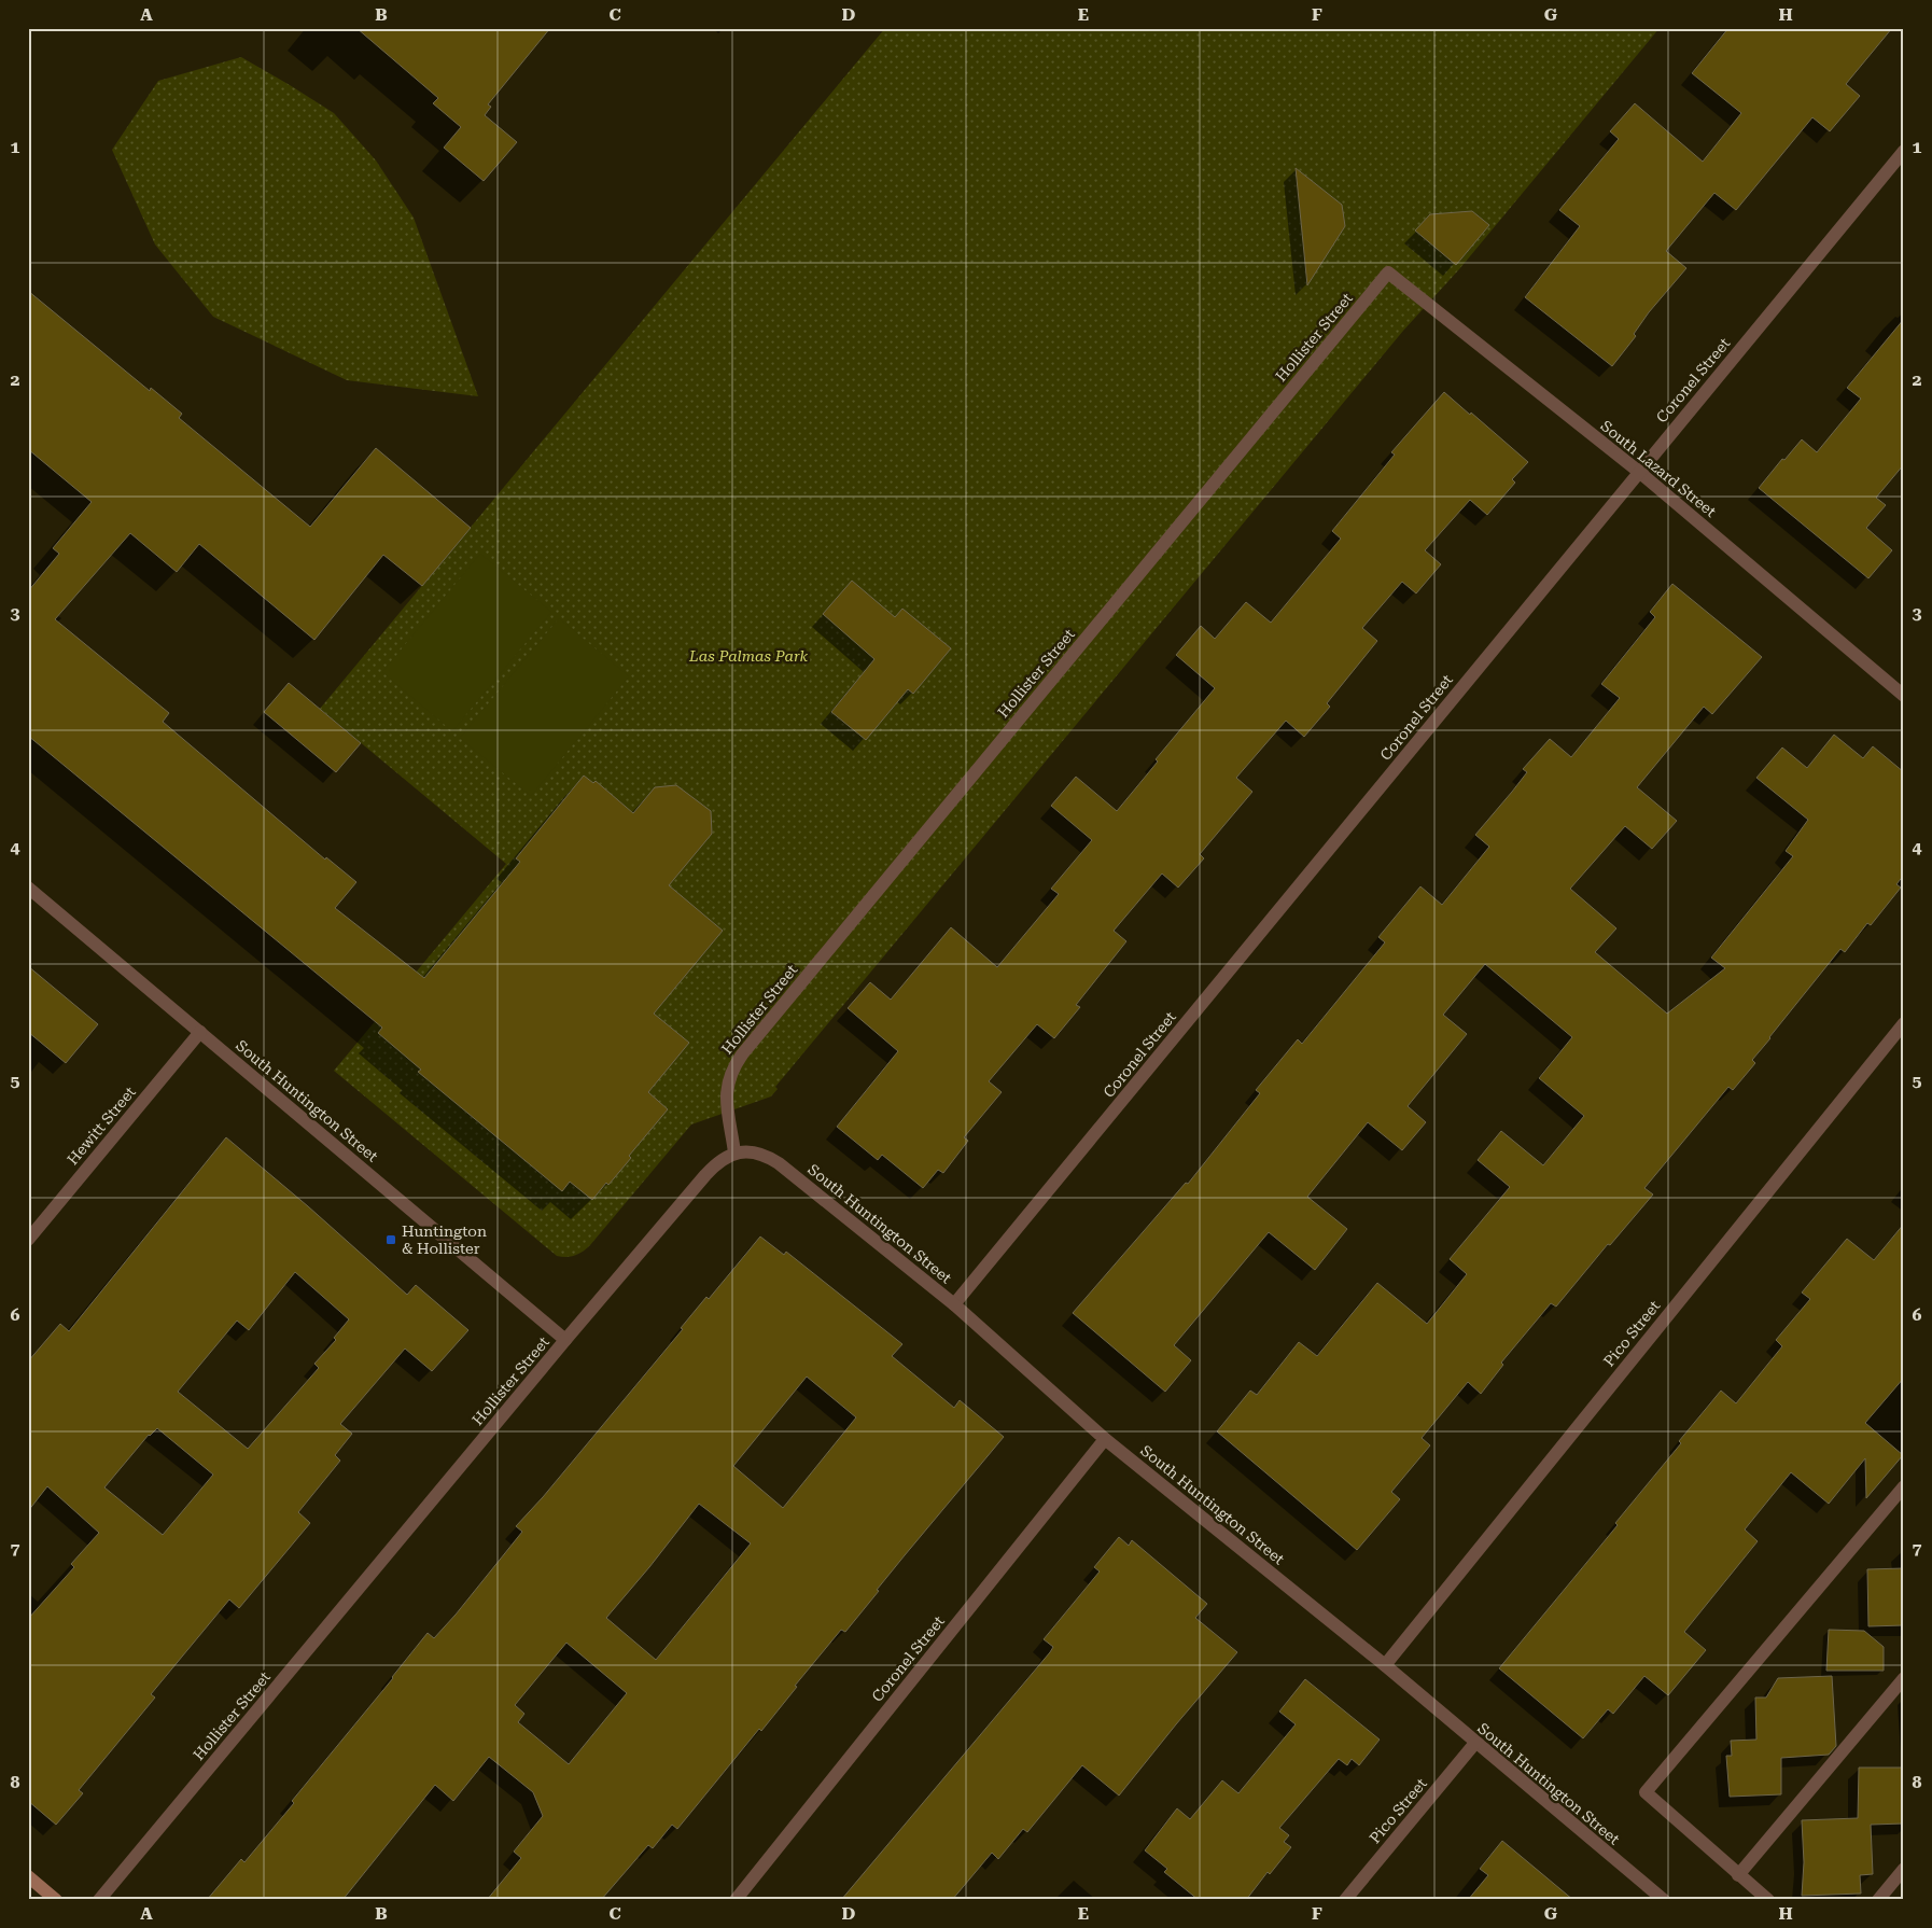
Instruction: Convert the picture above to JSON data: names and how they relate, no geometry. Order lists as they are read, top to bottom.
{
  "streets": {
    "street": [
      "Hollister Street",
      "Coronel Street",
      "South Lazard Street",
      "South Huntington Street",
      "Hewitt Street",
      "Pico Street"
    ]
  },
  "crossings": [
    ["Hollister Street", "South Lazard Street"],
    ["Hollister Street", "South Huntington Street"],
    ["Coronel Street", "South Lazard Street"],
    ["Coronel Street", "South Huntington Street"],
    ["South Huntington Street", "Hewitt Street"],
    ["South Huntington Street", "Pico Street"]
  ],
  "parks": ["Las Palmas Park"],
  "places": {
    "transit": ["Huntington & Hollister"]
  },
  "grid": {
    "columns": [
      "A",
      "B",
      "C",
      "D",
      "E",
      "F",
      "G",
      "H"
    ],
    "rows": [
      "1",
      "2",
      "3",
      "4",
      "5",
      "6",
      "7",
      "8"
    ]
  }
}
